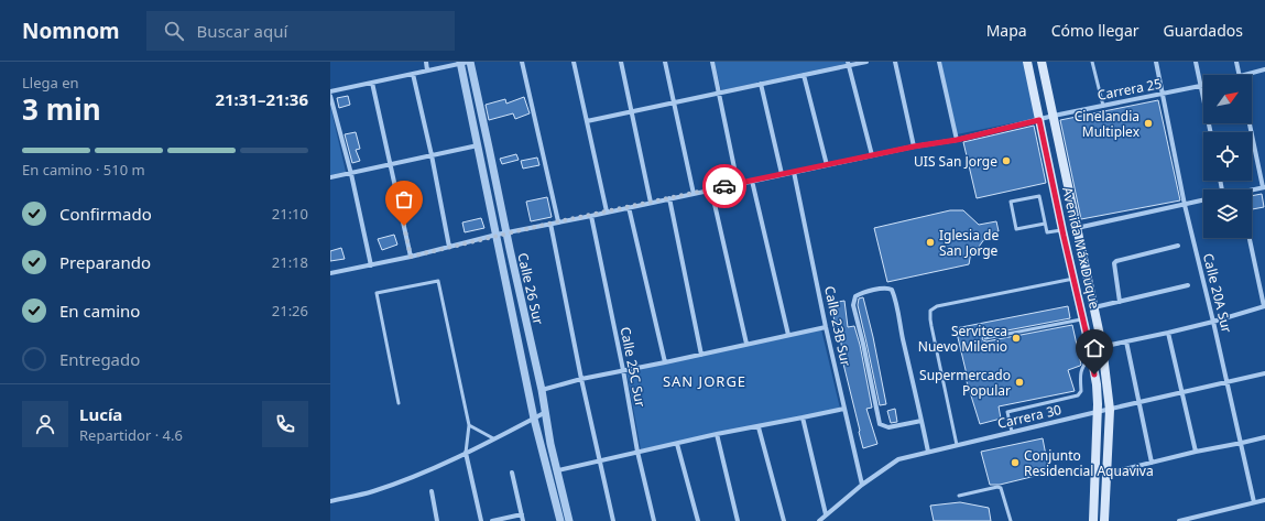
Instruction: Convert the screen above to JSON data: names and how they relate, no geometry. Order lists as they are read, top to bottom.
{
  "streets": {
    "main road": ["Avenida Máx Duque"],
    "street": [
      "Carrera 25",
      "Calle 26 Sur",
      "Calle 20A Sur",
      "Calle 23B Sur",
      "Calle 25C Sur",
      "Carrera 30"
    ]
  },
  "crossings": [
    ["Carrera 25", "Avenida Máx Duque"],
    ["Carrera 25", "Calle 26 Sur"],
    ["Carrera 25", "Calle 20A Sur"],
    ["Carrera 25", "Calle 23B Sur"],
    ["Carrera 25", "Calle 25C Sur"],
    ["Avenida Máx Duque", "Carrera 30"],
    ["Calle 20A Sur", "Carrera 30"],
    ["Calle 23B Sur", "Carrera 30"]
  ],
  "districts": ["SAN JORGE"],
  "places": [
    "Cinelandia Multiplex",
    "UIS San Jorge",
    "Iglesia de San Jorge",
    "Serviteca Nuevo Milenio",
    "Supermercado Popular",
    "Conjunto Residencial Aquaviva"
  ],
  "north": "top right",
  "page": {
    "header": "Nomnom",
    "search": "Buscar aquí",
    "nav": ["Mapa", "Cómo llegar", "Guardados"],
    "heading": ["3 min", "Llega en", "21:31–21:36"],
    "panel": ["Lucía", "Repartidor · 4.6"],
    "bar": "En camino · 510 m",
    "list": [
      ["Confirmado", "21:10"],
      ["Preparando", "21:18"],
      ["En camino", "21:26"],
      "Entregado"
    ]
  }
}
